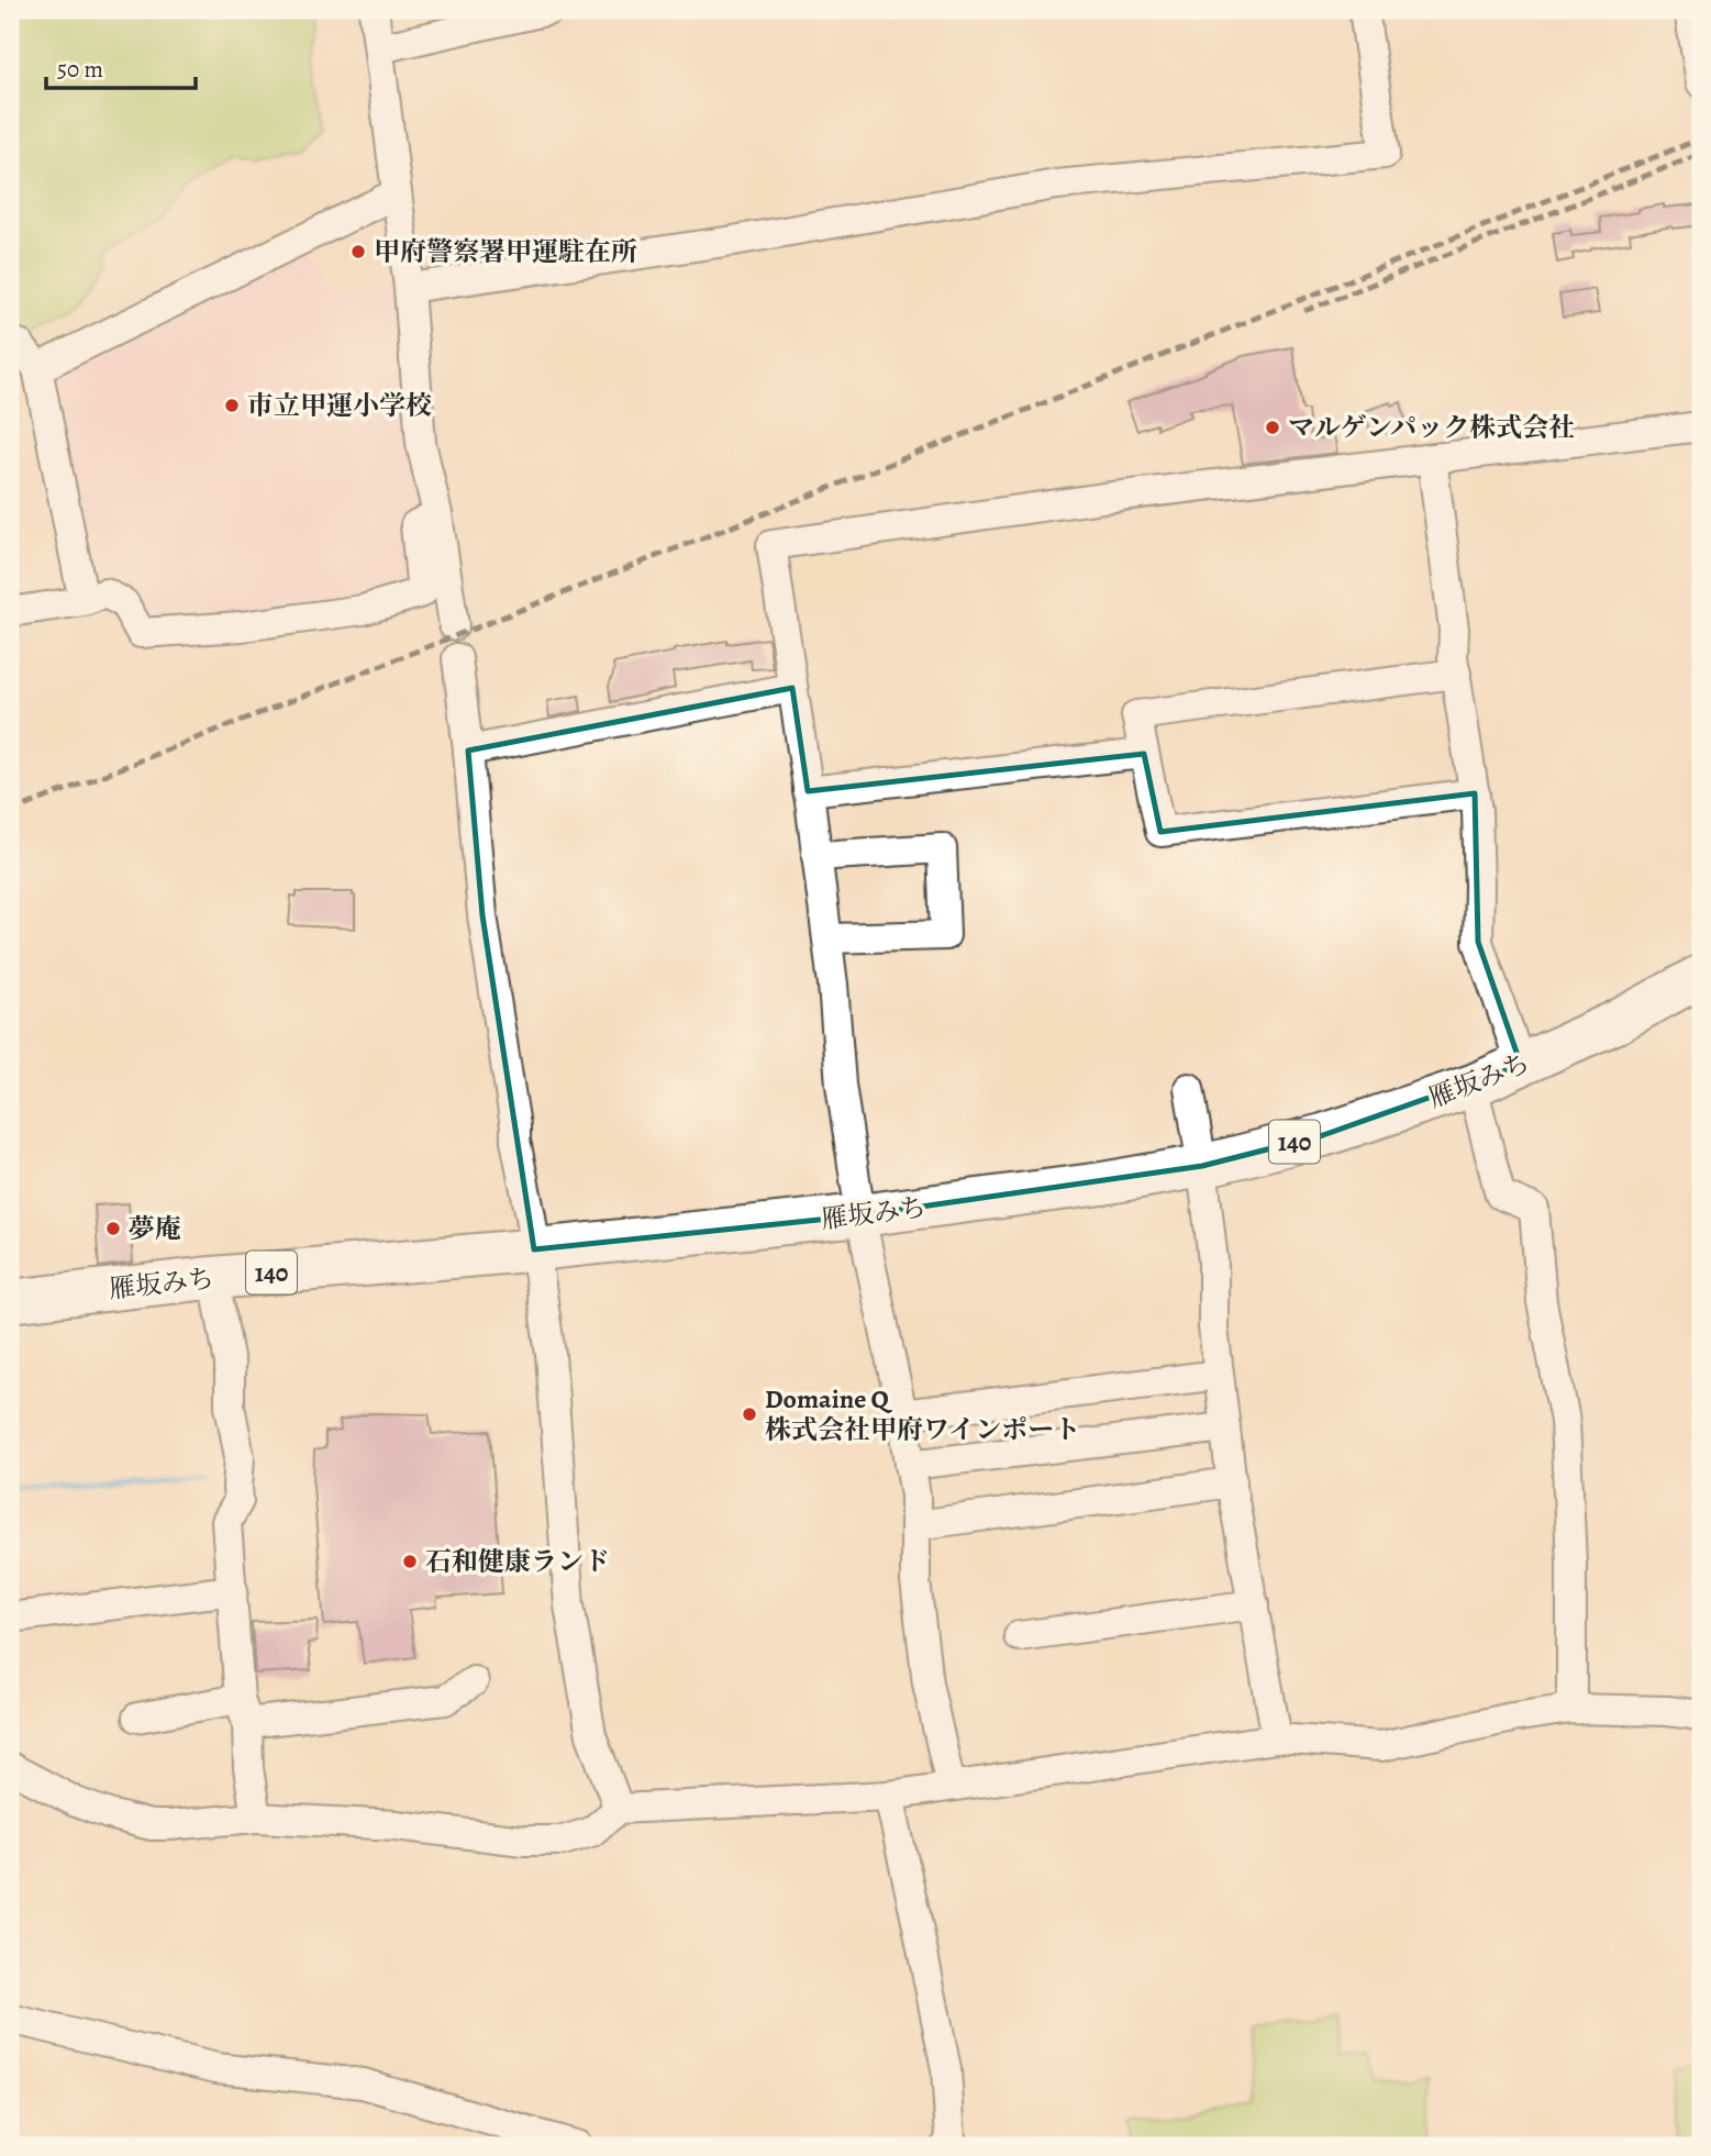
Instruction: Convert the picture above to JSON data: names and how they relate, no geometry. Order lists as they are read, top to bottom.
{
  "streets": {
    "highway": ["雁坂みち", "140"]
  },
  "places": [
    "甲府警察署甲運駐在所",
    "市立甲運小学校",
    "マルゲンパック株式会社",
    "夢庵",
    "Domaine Q 株式会社甲府ワインポート",
    "石和健康ランド"
  ],
  "scale_bar": "50 m"
}
